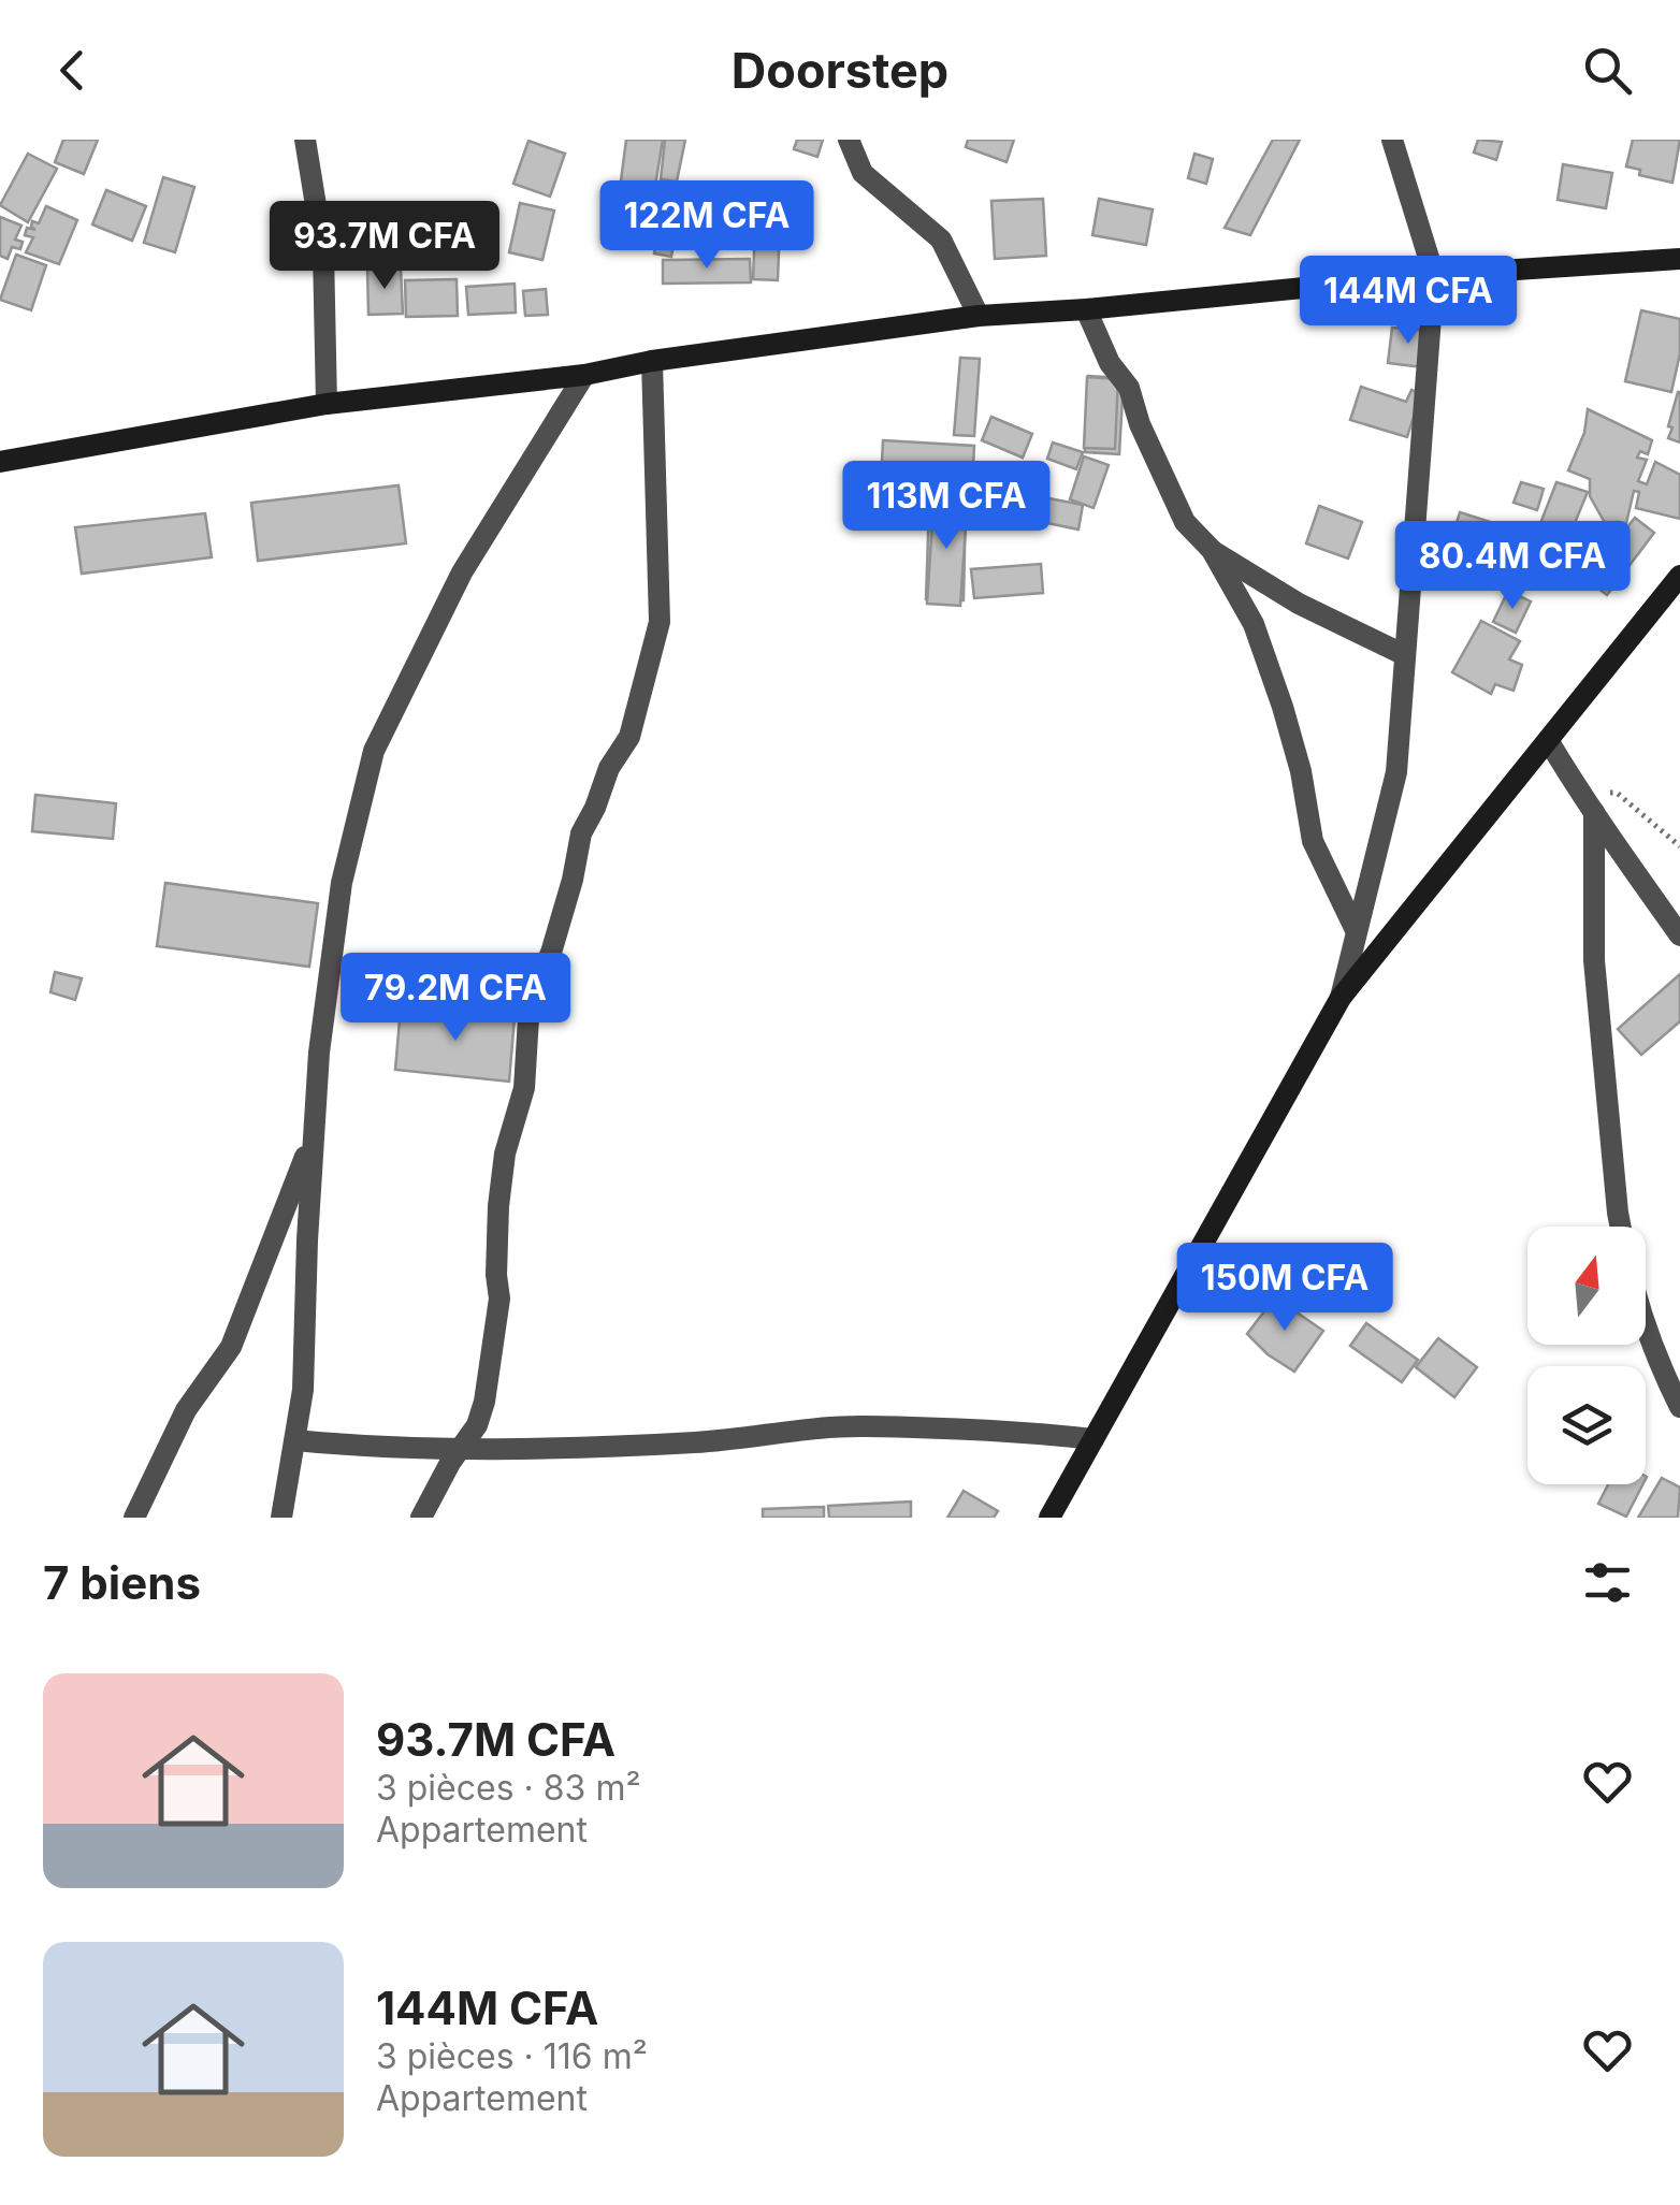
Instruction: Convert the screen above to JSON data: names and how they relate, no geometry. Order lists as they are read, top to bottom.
{
  "north": "top",
  "page": {
    "header": "Doorstep",
    "price": [
      "122M CFA",
      "93.7M CFA",
      "144M CFA",
      "113M CFA",
      "80.4M CFA",
      "79.2M CFA",
      "150M CFA"
    ],
    "heading": "7 biens",
    "list": [
      {
        "name": "93.7M CFA",
        "note": "3 pièces · 83 m² · Appartement"
      },
      {
        "name": "144M CFA",
        "note": "3 pièces · 116 m² · Appartement"
      }
    ]
  }
}
